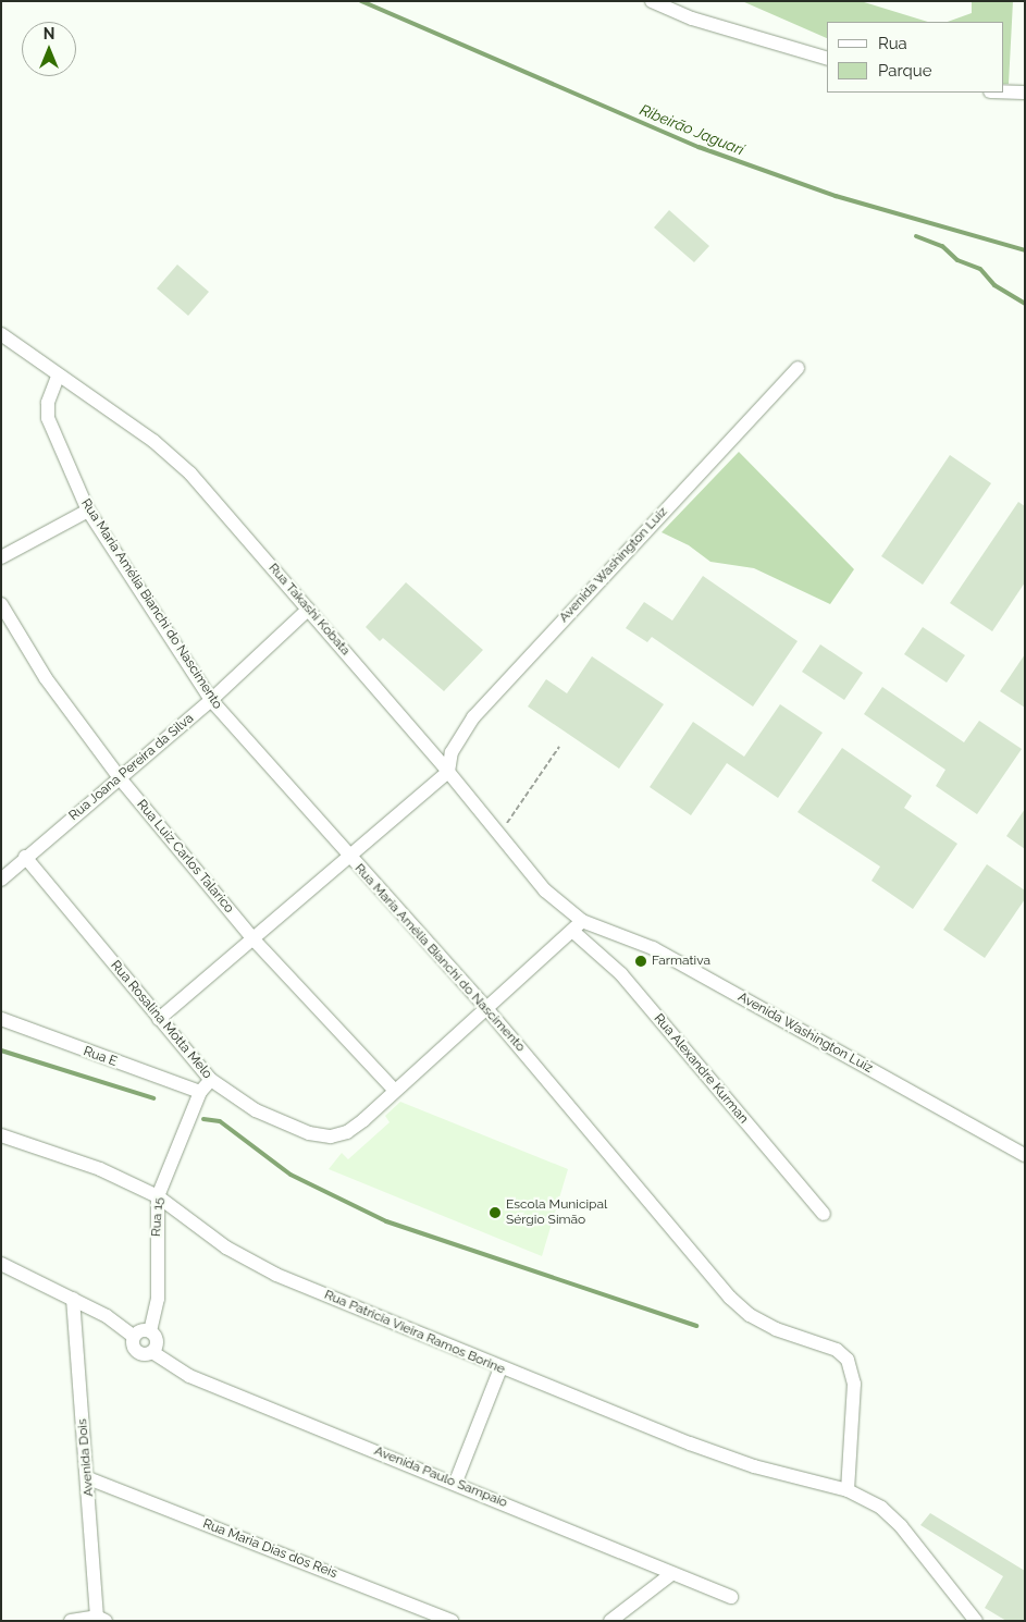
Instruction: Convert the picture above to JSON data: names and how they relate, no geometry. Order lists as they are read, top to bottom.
{
  "streets": {
    "street": [
      "Avenida Washington Luiz",
      "Rua Maria Amélia Bianchi do Nascimento",
      "Rua Takashi Kobata",
      "Rua Joana Pereira da Silva",
      "Rua Luiz Carlos Talarico",
      "Rua Rosalina Motta Melo",
      "Rua E",
      "Rua Alexandre Kurman",
      "Rua 15",
      "Rua Patricia Vieira Ramos Borine",
      "Avenida Dois",
      "Avenida Paulo Sampaio",
      "Rua Maria Dias dos Reis"
    ]
  },
  "crossings": [
    ["Avenida Washington Luiz", "Rua Takashi Kobata"],
    ["Avenida Washington Luiz", "Rua Alexandre Kurman"],
    ["Rua Maria Amélia Bianchi do Nascimento", "Rua Takashi Kobata"],
    ["Rua Maria Amélia Bianchi do Nascimento", "Rua Joana Pereira da Silva"],
    ["Rua Maria Amélia Bianchi do Nascimento", "Rua Patricia Vieira Ramos Borine"],
    ["Rua Takashi Kobata", "Rua Joana Pereira da Silva"],
    ["Rua Takashi Kobata", "Rua Alexandre Kurman"],
    ["Rua Joana Pereira da Silva", "Rua Luiz Carlos Talarico"],
    ["Rua Joana Pereira da Silva", "Rua Rosalina Motta Melo"],
    ["Rua Luiz Carlos Talarico", "Rua Rosalina Motta Melo"],
    ["Rua Rosalina Motta Melo", "Rua 15"],
    ["Rua E", "Rua 15"],
    ["Rua 15", "Rua Patricia Vieira Ramos Borine"],
    ["Rua 15", "Avenida Paulo Sampaio"],
    ["Avenida Dois", "Avenida Paulo Sampaio"],
    ["Avenida Dois", "Rua Maria Dias dos Reis"]
  ],
  "water": ["Ribeirão Jaguarí"],
  "places": ["Farmativa", "Escola Municipal Sérgio Simão"],
  "legend": ["Rua", "Parque"],
  "north": "top"
}
